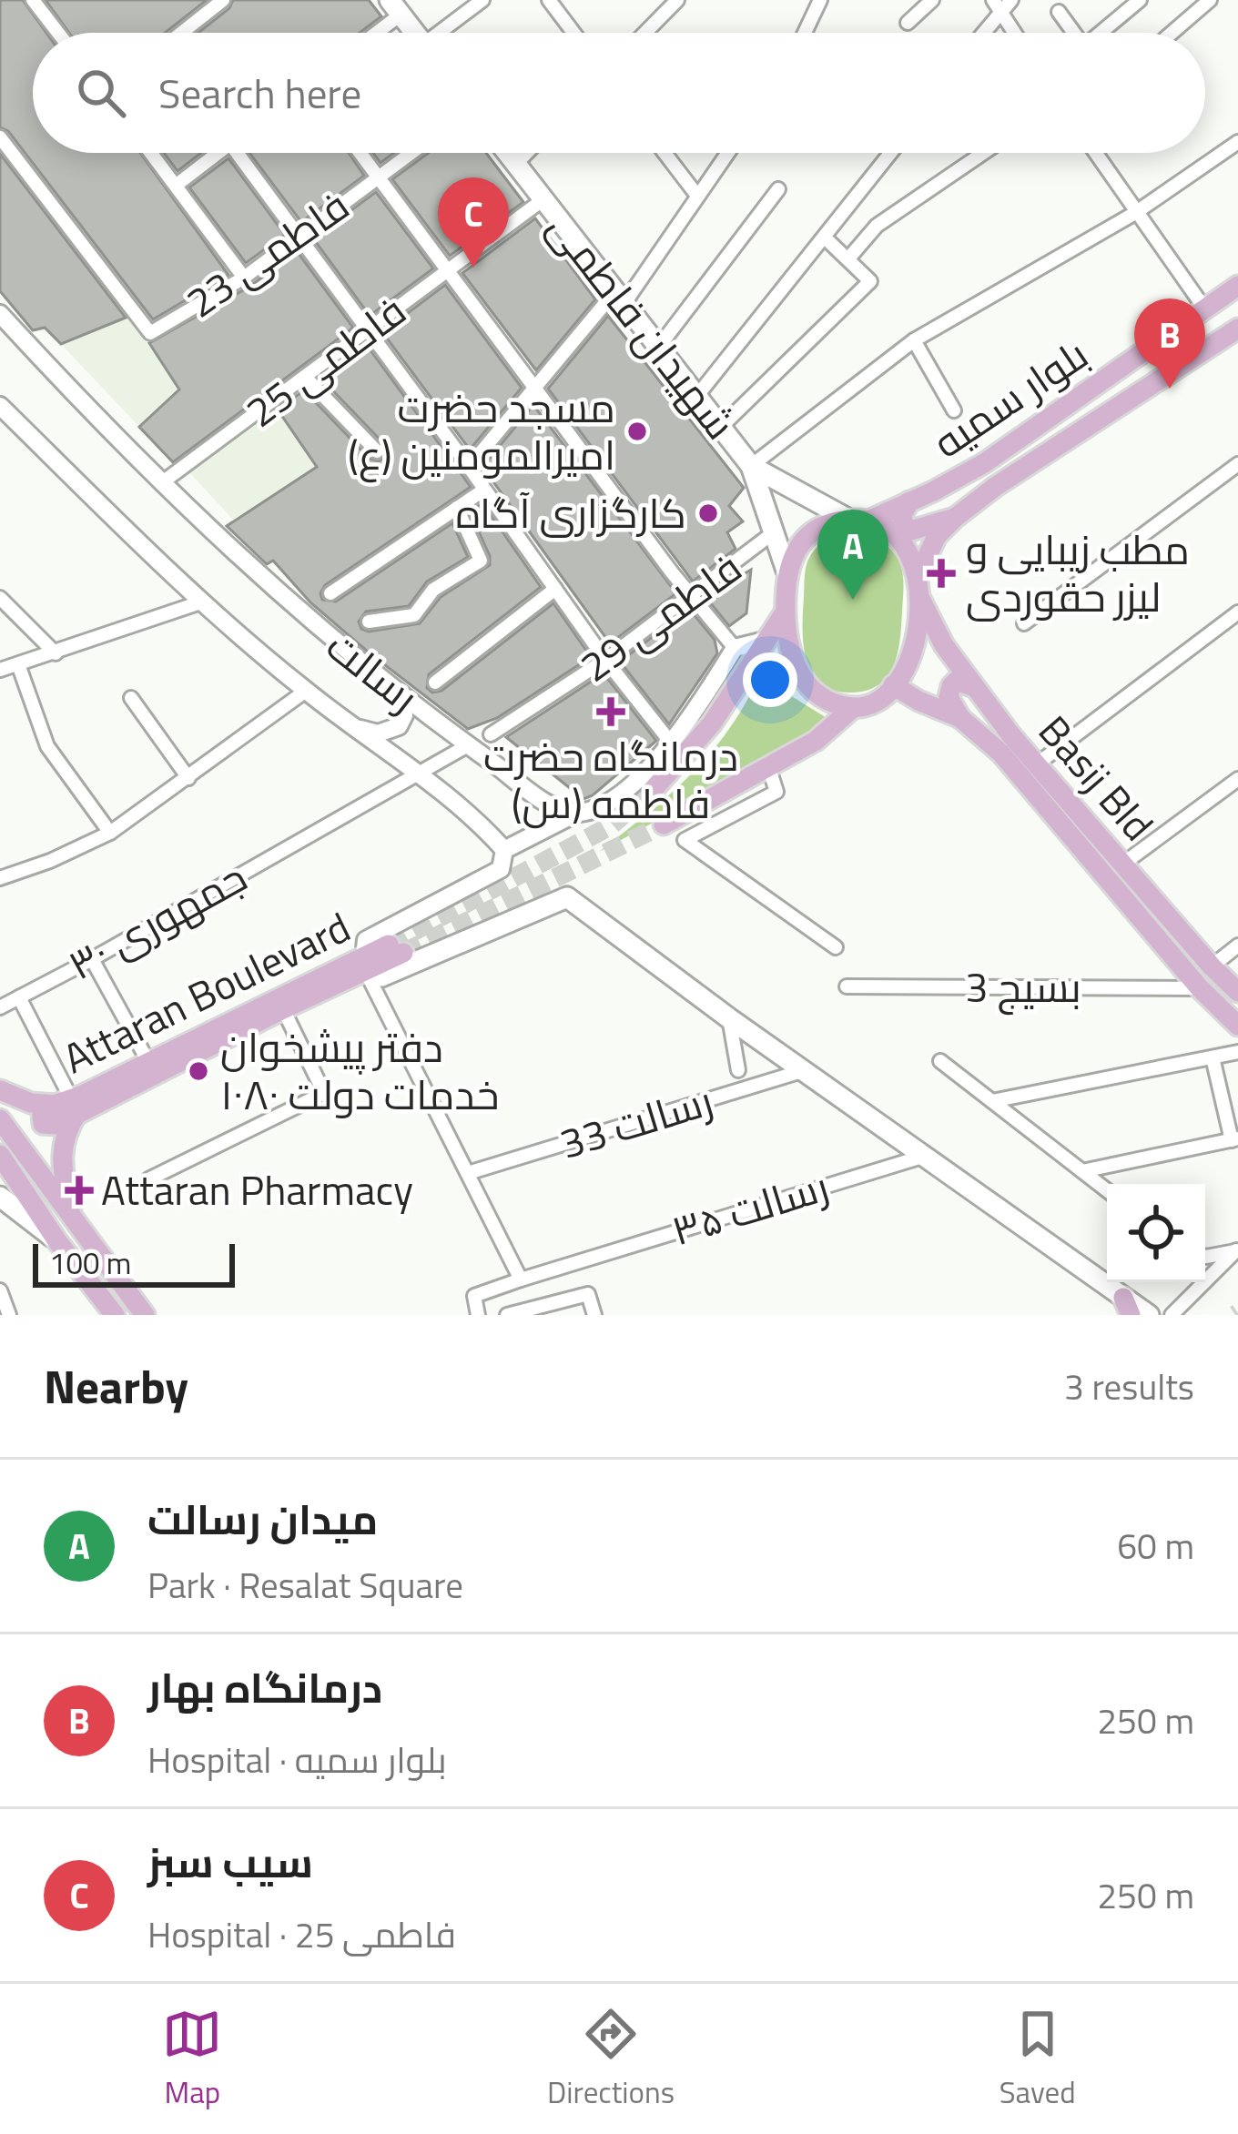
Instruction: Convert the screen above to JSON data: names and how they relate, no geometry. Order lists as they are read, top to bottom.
{
  "streets": {
    "main road": [
      "شهیدان فاطمی",
      "بلوار سمیه",
      "Basij Bld",
      "Attaran Boulevard"
    ],
    "street": [
      "فاطمی 23",
      "فاطمی 25",
      "فاطمی 29",
      "رسالت",
      "جمهوری ۳۰",
      "بسیج 3",
      "رسالت 33",
      "رسالت ۳۵"
    ]
  },
  "crossings": [
    ["شهیدان فاطمی", "فاطمی 25"],
    ["فاطمی 25", "رسالت"],
    ["بلوار سمیه", "Basij Bld"],
    ["رسالت", "جمهوری ۳۰"]
  ],
  "places": {
    "other": ["مسجد حضرت امیرالمومنین (ع)", "کارگزاری آگاه", "دفتر پیشخوان خدمات دولت ۱۰۸۰"],
    "health": ["مطب زیبایی و لیزر حقوردی", "درمانگاه حضرت فاطمه (س)", "Attaran Pharmacy"]
  },
  "scale_bar": "100 m",
  "page": {
    "search": "Search here",
    "pins": ["C", "B", "A"],
    "scale": "100 m",
    "heading": ["Nearby", "3 results"],
    "list": [
      {
        "mark": "A",
        "name": "میدان رسالت",
        "note": "Park · Resalat Square",
        "value": "60 m"
      },
      {
        "mark": "B",
        "name": "درمانگاه بهار",
        "note": "Hospital · بلوار سمیه",
        "value": "250 m"
      },
      {
        "mark": "C",
        "name": "سیب سبز",
        "note": "Hospital · فاطمی 25",
        "value": "250 m"
      }
    ],
    "nav": ["Map", "Directions", "Saved"]
  }
}
